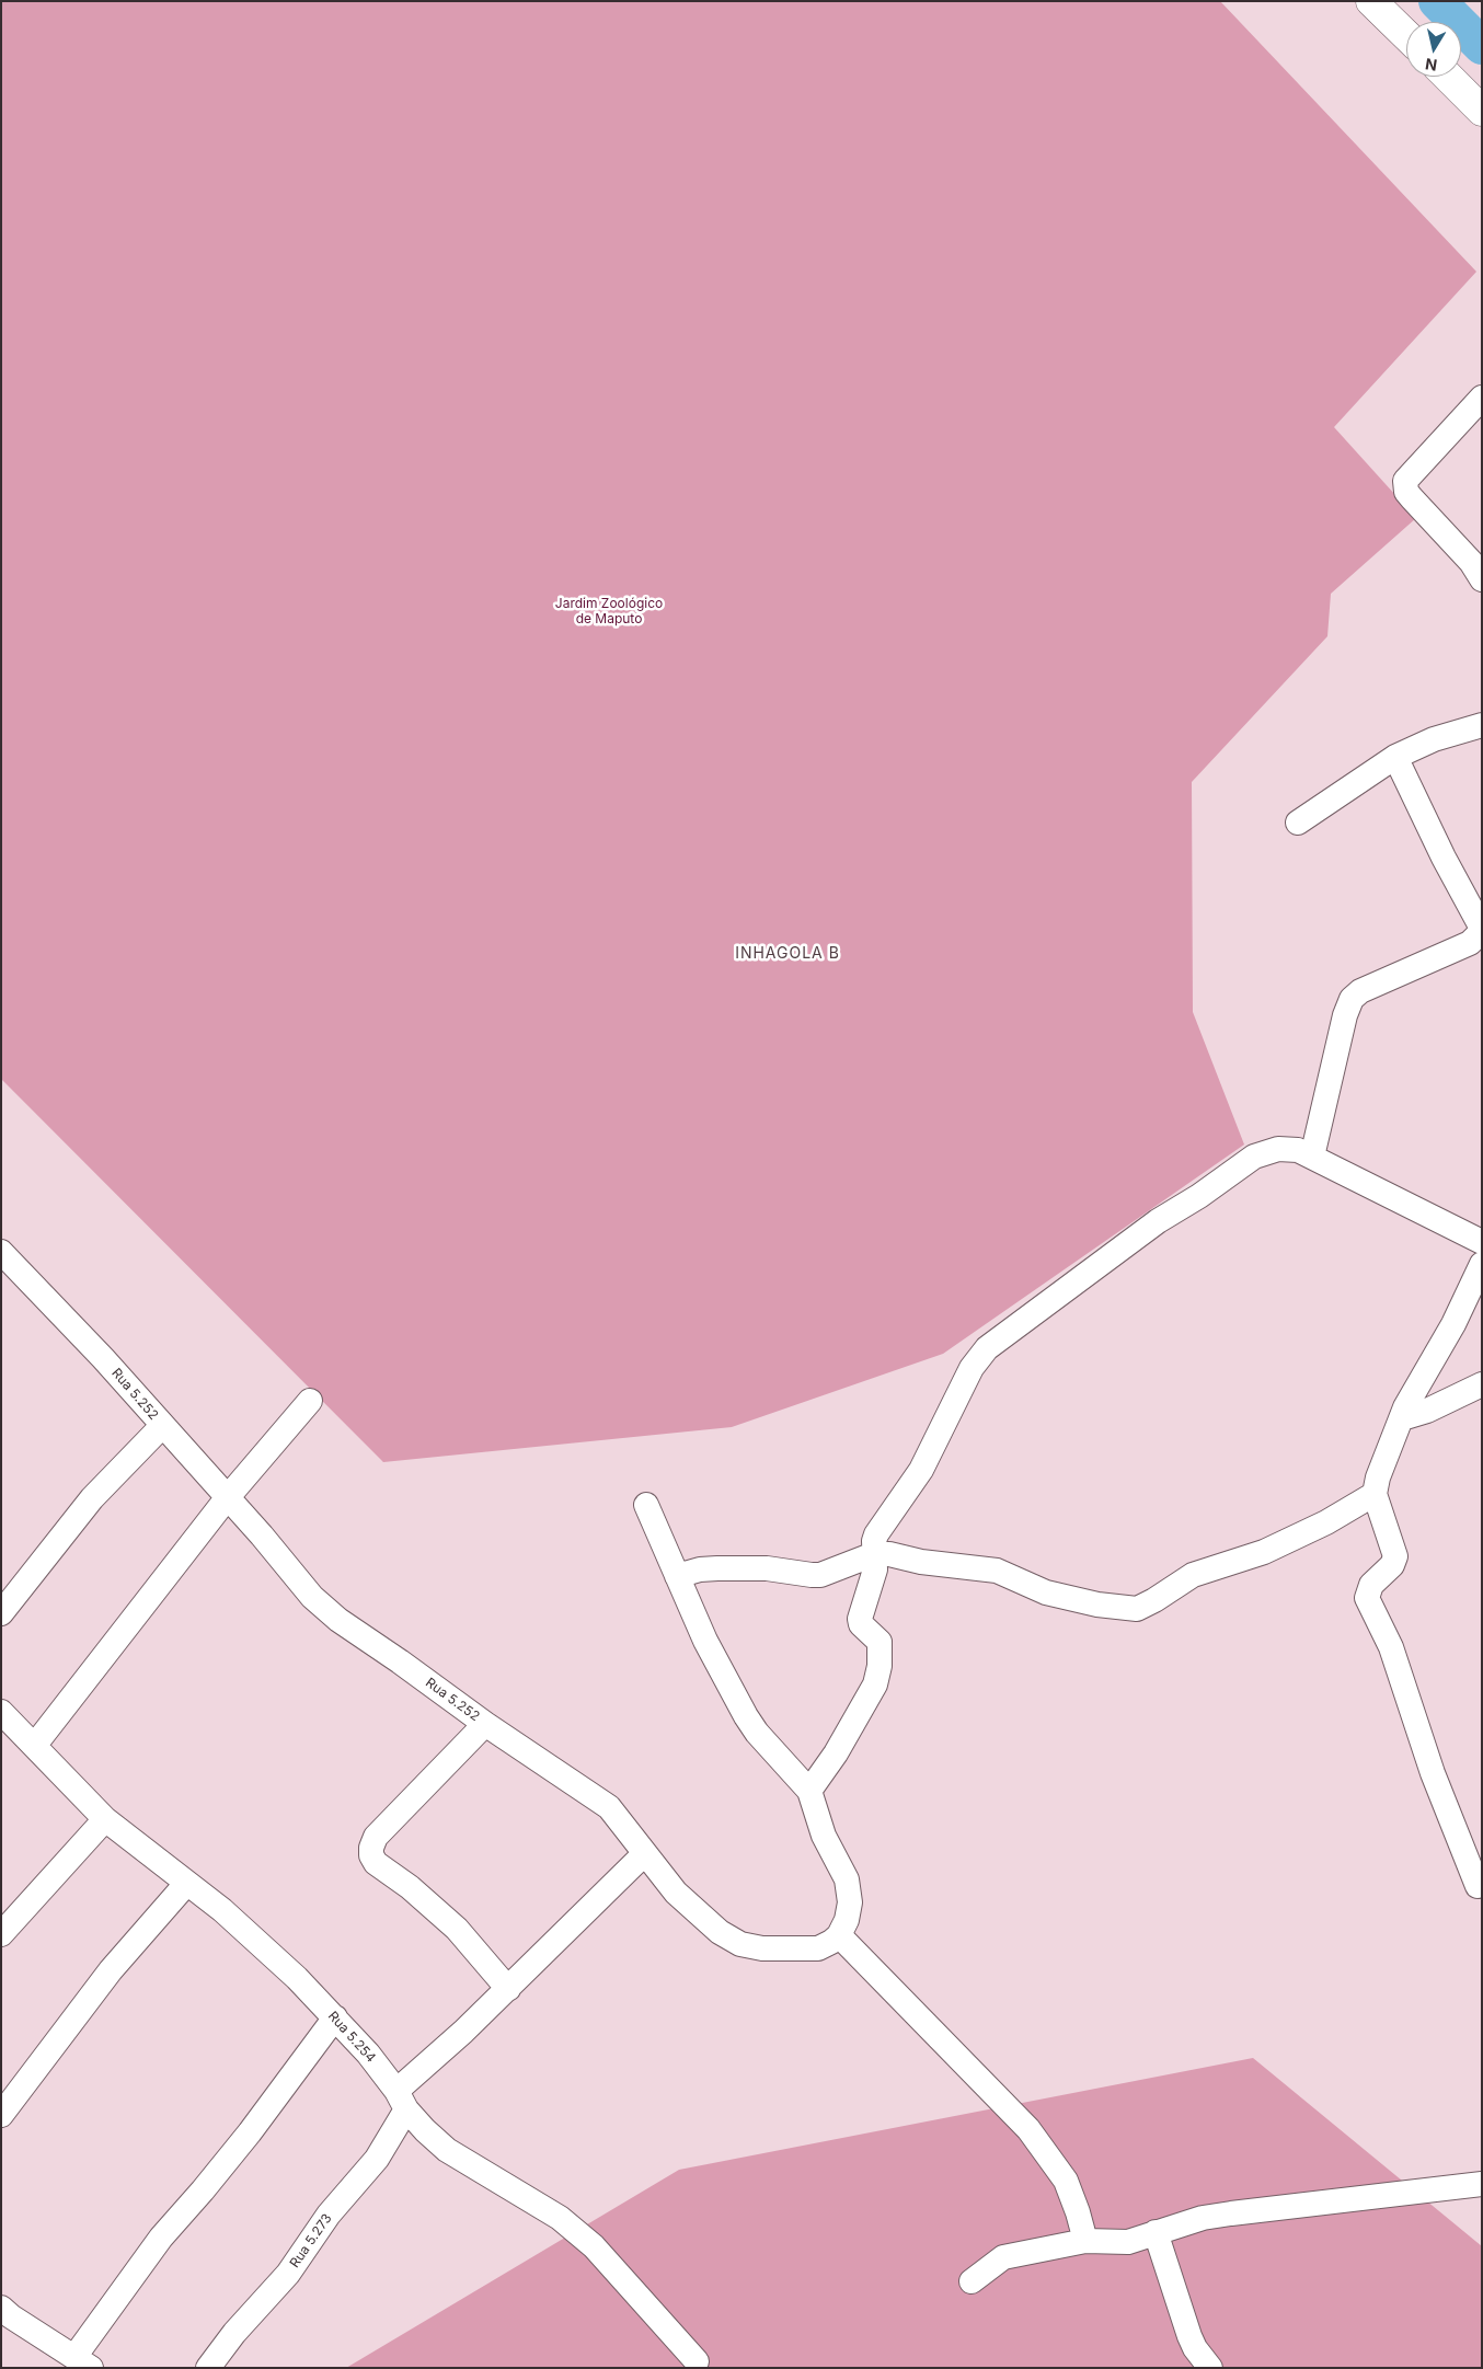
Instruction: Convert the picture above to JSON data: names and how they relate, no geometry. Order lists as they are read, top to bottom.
{
  "streets": {
    "street": ["Rua 5.252", "Rua 5.254", "Rua 5.273"]
  },
  "crossings": [
    ["Rua 5.252", "Rua 5.273"],
    ["Rua 5.254", "Rua 5.273"]
  ],
  "districts": ["INHAGOLA B"],
  "parks": ["Jardim Zoológico de Maputo"],
  "north": "bottom"
}
